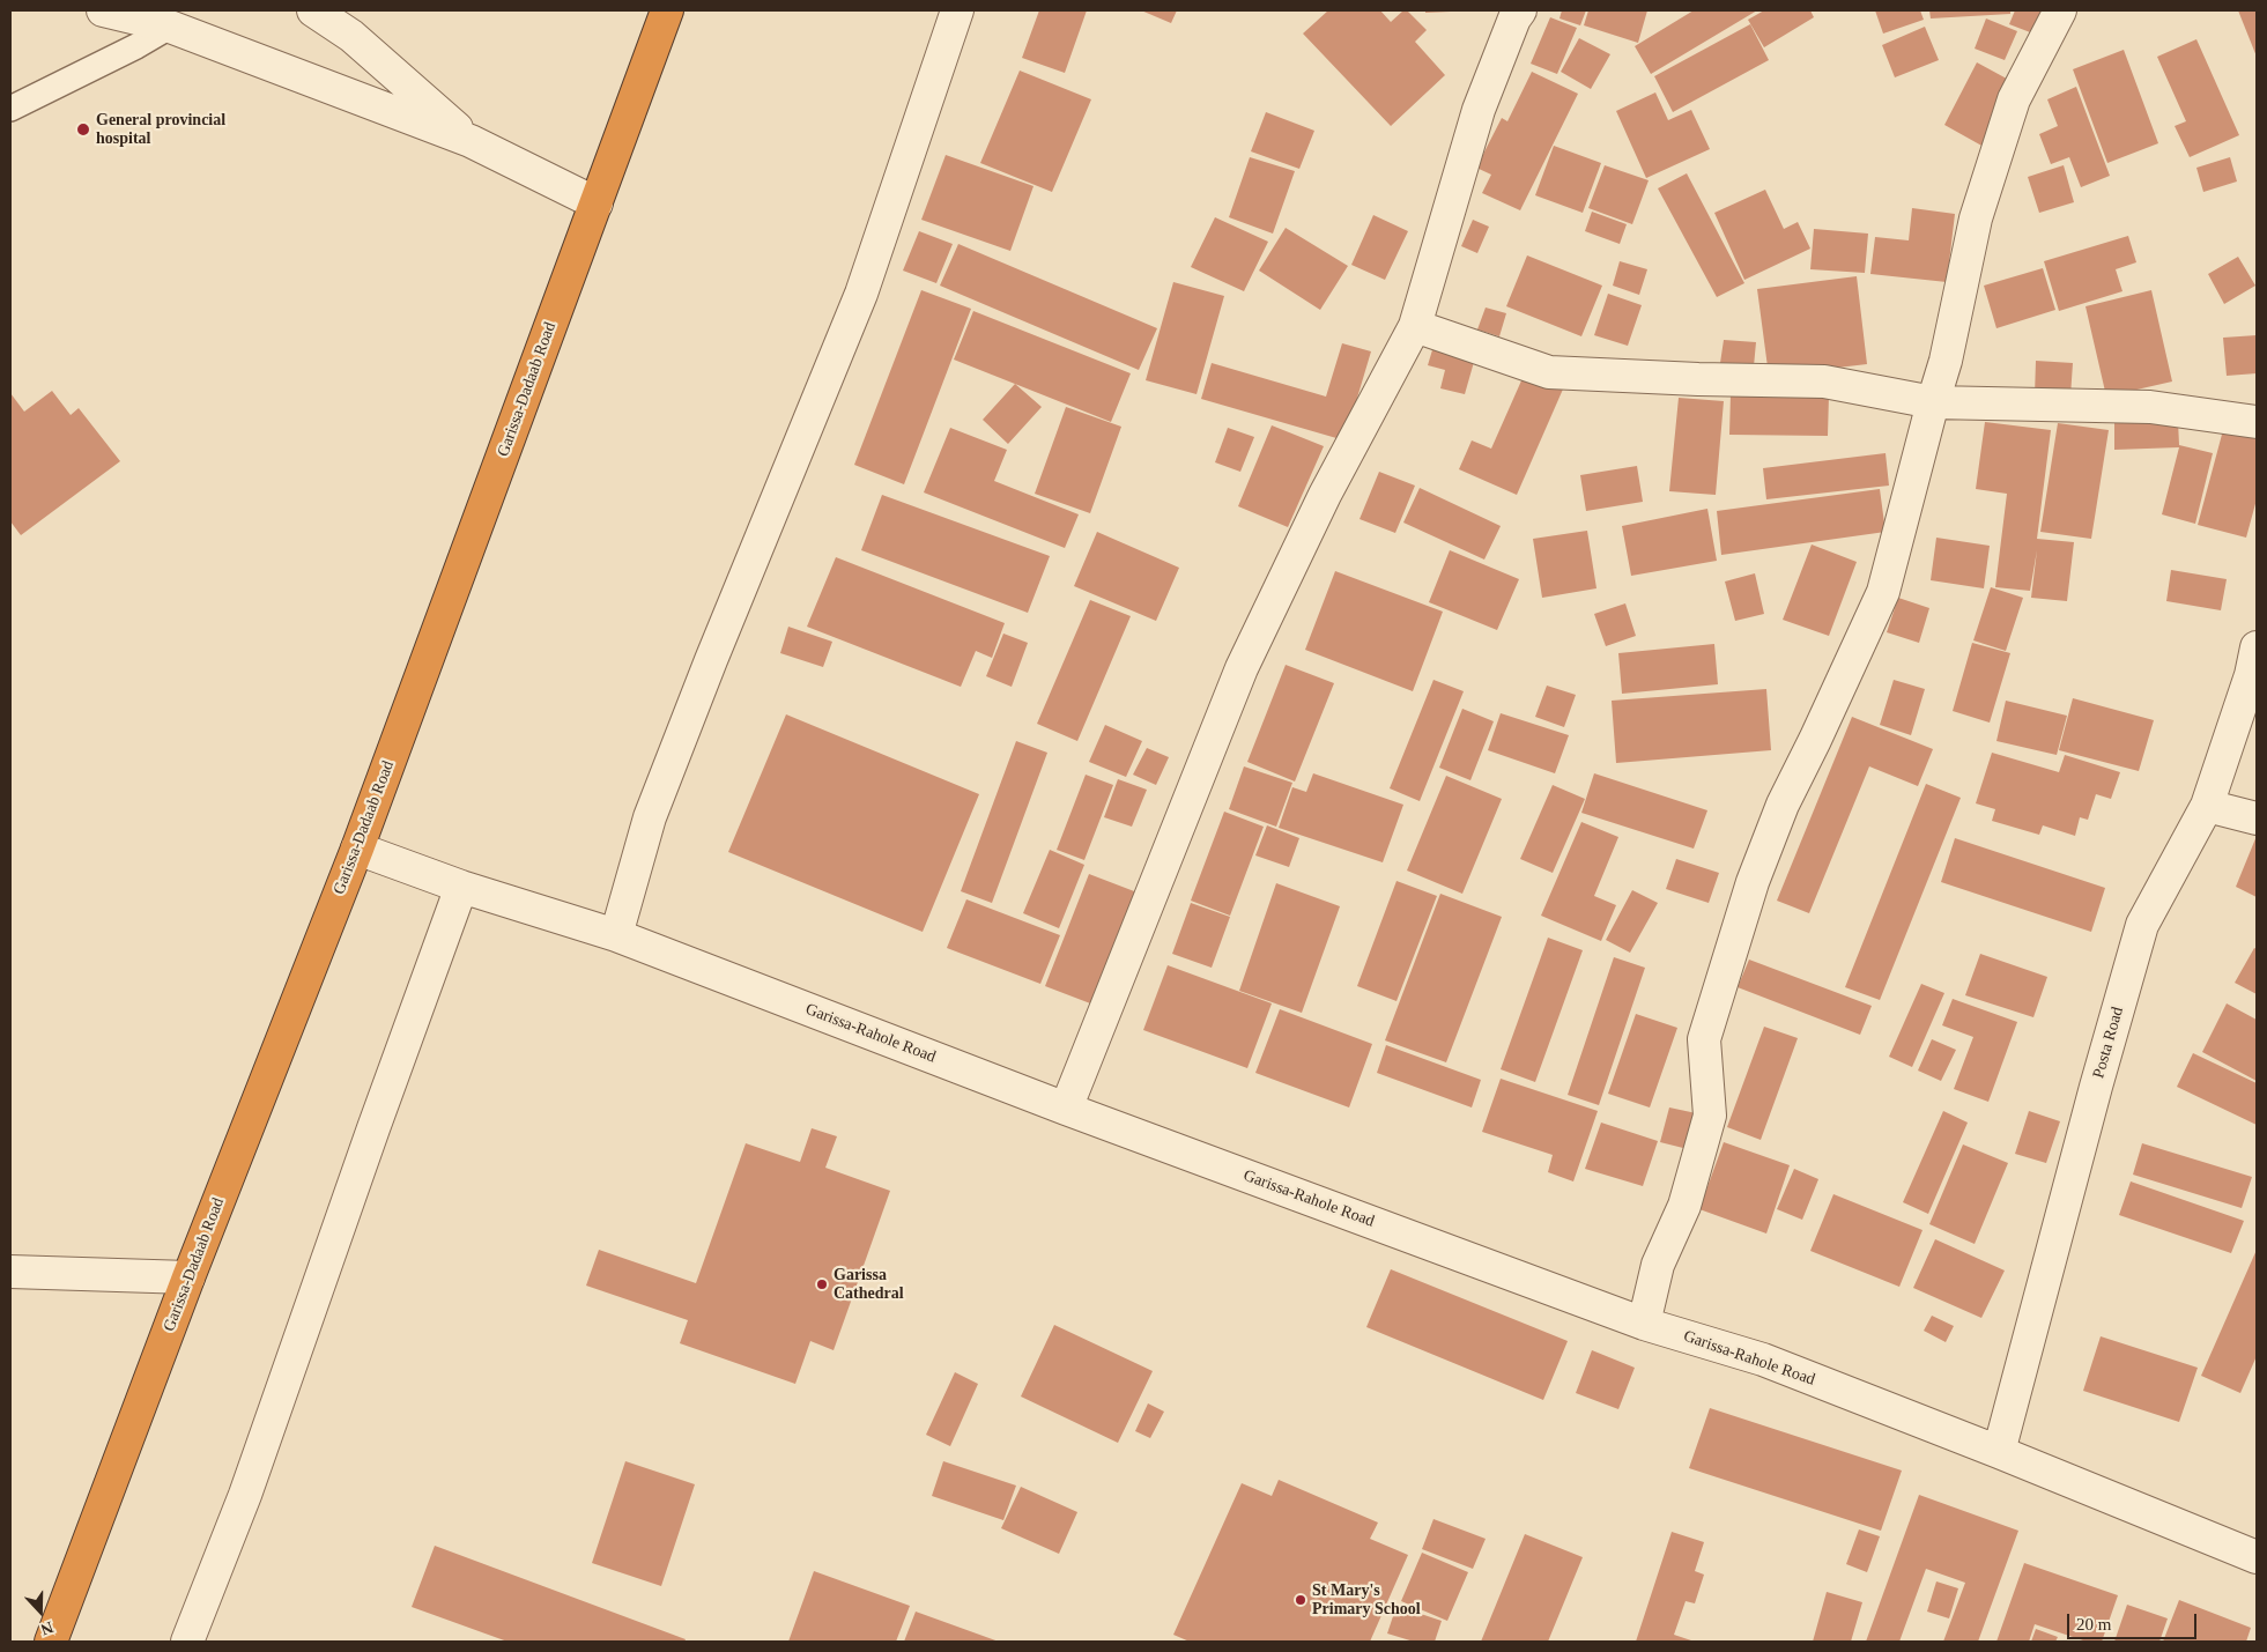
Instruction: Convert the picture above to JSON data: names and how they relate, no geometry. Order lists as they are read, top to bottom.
{
  "streets": {
    "highway": ["Garissa-Dadaab Road"],
    "street": ["Garissa-Rahole Road", "Posta Road"]
  },
  "crossings": [
    ["Garissa-Dadaab Road", "Garissa-Rahole Road"],
    ["Garissa-Rahole Road", "Posta Road"]
  ],
  "places": ["General provincial hospital", "Garissa Cathedral", "St Mary's Primary School"],
  "scale_bar": "20 m",
  "north": "bottom"
}
